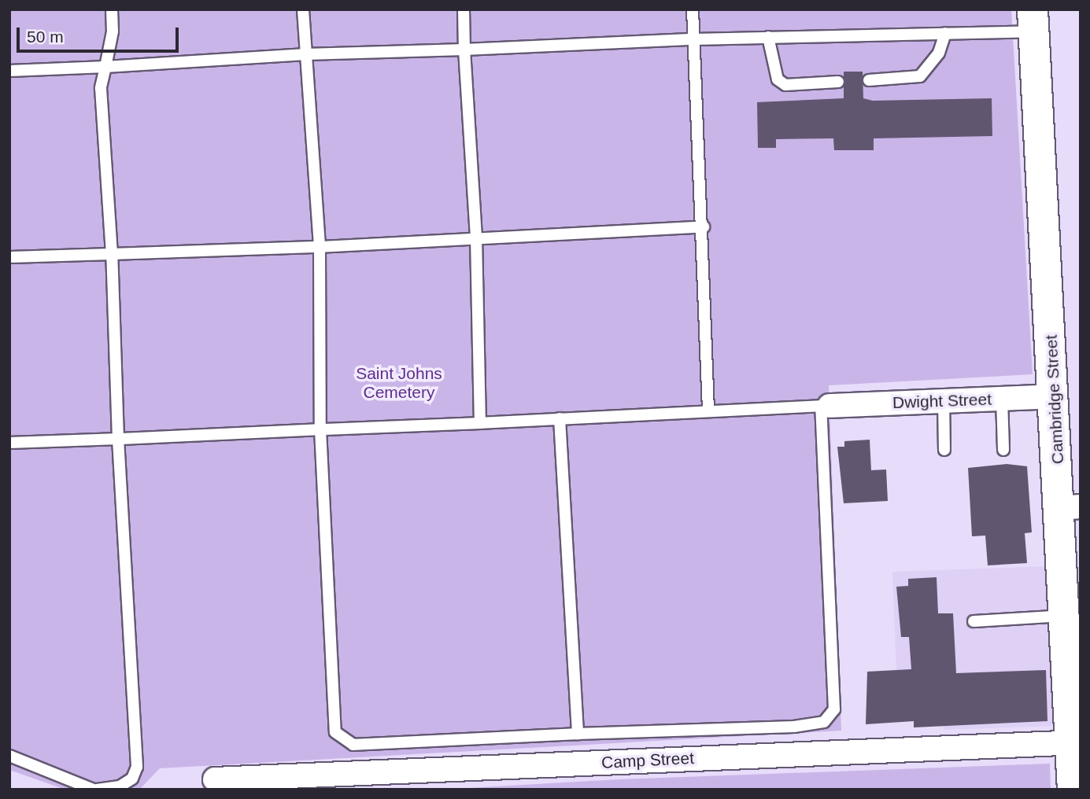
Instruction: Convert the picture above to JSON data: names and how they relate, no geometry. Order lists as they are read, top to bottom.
{
  "streets": {
    "main road": ["Cambridge Street"],
    "street": ["Dwight Street", "Camp Street"]
  },
  "crossings": [
    ["Cambridge Street", "Dwight Street"],
    ["Cambridge Street", "Camp Street"]
  ],
  "parks": ["Saint Johns Cemetery"],
  "scale_bar": "50 m"
}
